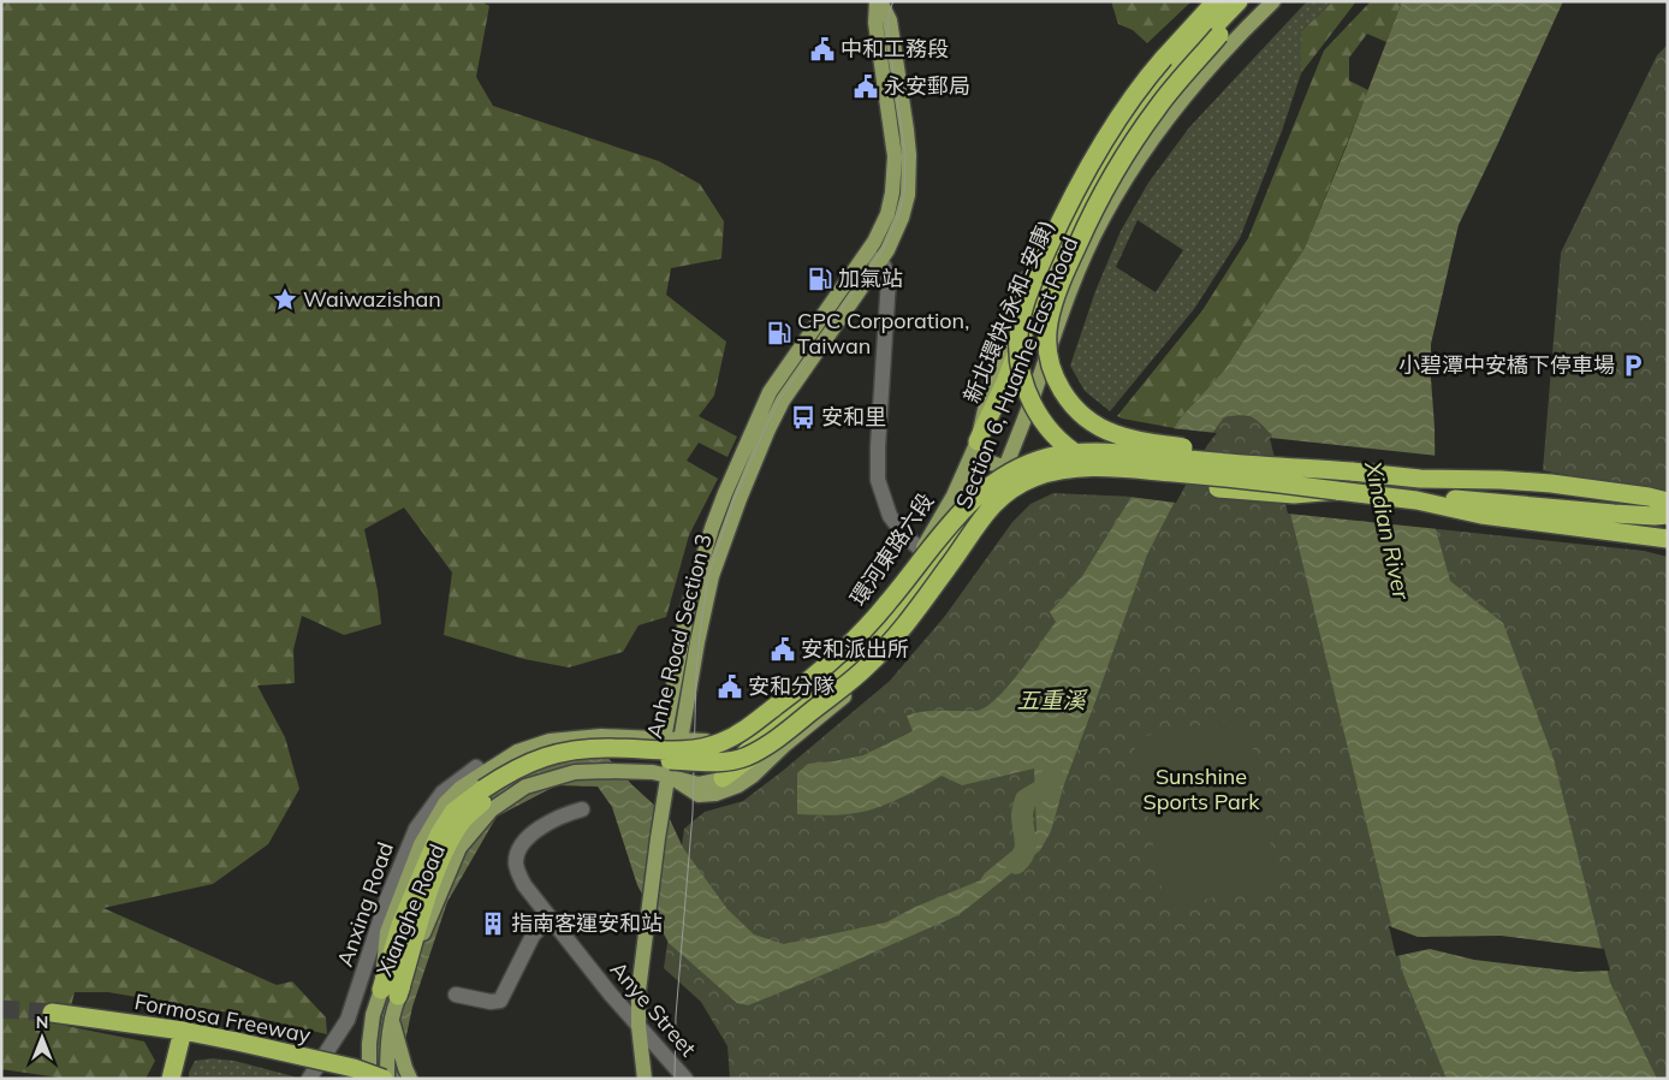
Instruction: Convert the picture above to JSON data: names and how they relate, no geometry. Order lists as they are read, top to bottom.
{
  "streets": {
    "highway": ["新北環快(永和-安康)", "Formosa Freeway"],
    "main road": [
      "Section 6, Huanhe East Road",
      "環河東路六段",
      "Anhe Road Section 3",
      "Xianghe Road"
    ],
    "street": ["Anxing Road", "Anye Street"]
  },
  "crossings": [
    ["新北環快(永和-安康)", "Section 6, Huanhe East Road"],
    ["新北環快(永和-安康)", "環河東路六段"],
    ["Section 6, Huanhe East Road", "環河東路六段"],
    ["Section 6, Huanhe East Road", "Anhe Road Section 3"],
    ["Section 6, Huanhe East Road", "Xianghe Road"],
    ["環河東路六段", "Anhe Road Section 3"],
    ["Anhe Road Section 3", "Xianghe Road"],
    ["Anhe Road Section 3", "Anye Street"],
    ["Xianghe Road", "Formosa Freeway"]
  ],
  "water": ["Xindian River", "五重溪"],
  "parks": ["Sunshine Sports Park"],
  "places": {
    "public building": [
      "中和工務段",
      "永安郵局",
      "安和派出所",
      "安和分隊"
    ],
    "fuel station": ["加氣站", "CPC Corporation, Taiwan"],
    "place": ["Waiwazishan"],
    "parking": ["小碧潭中安橋下停車場"],
    "bus stop": ["安和里"],
    "building": ["指南客運安和站"]
  },
  "north": "top"
}
